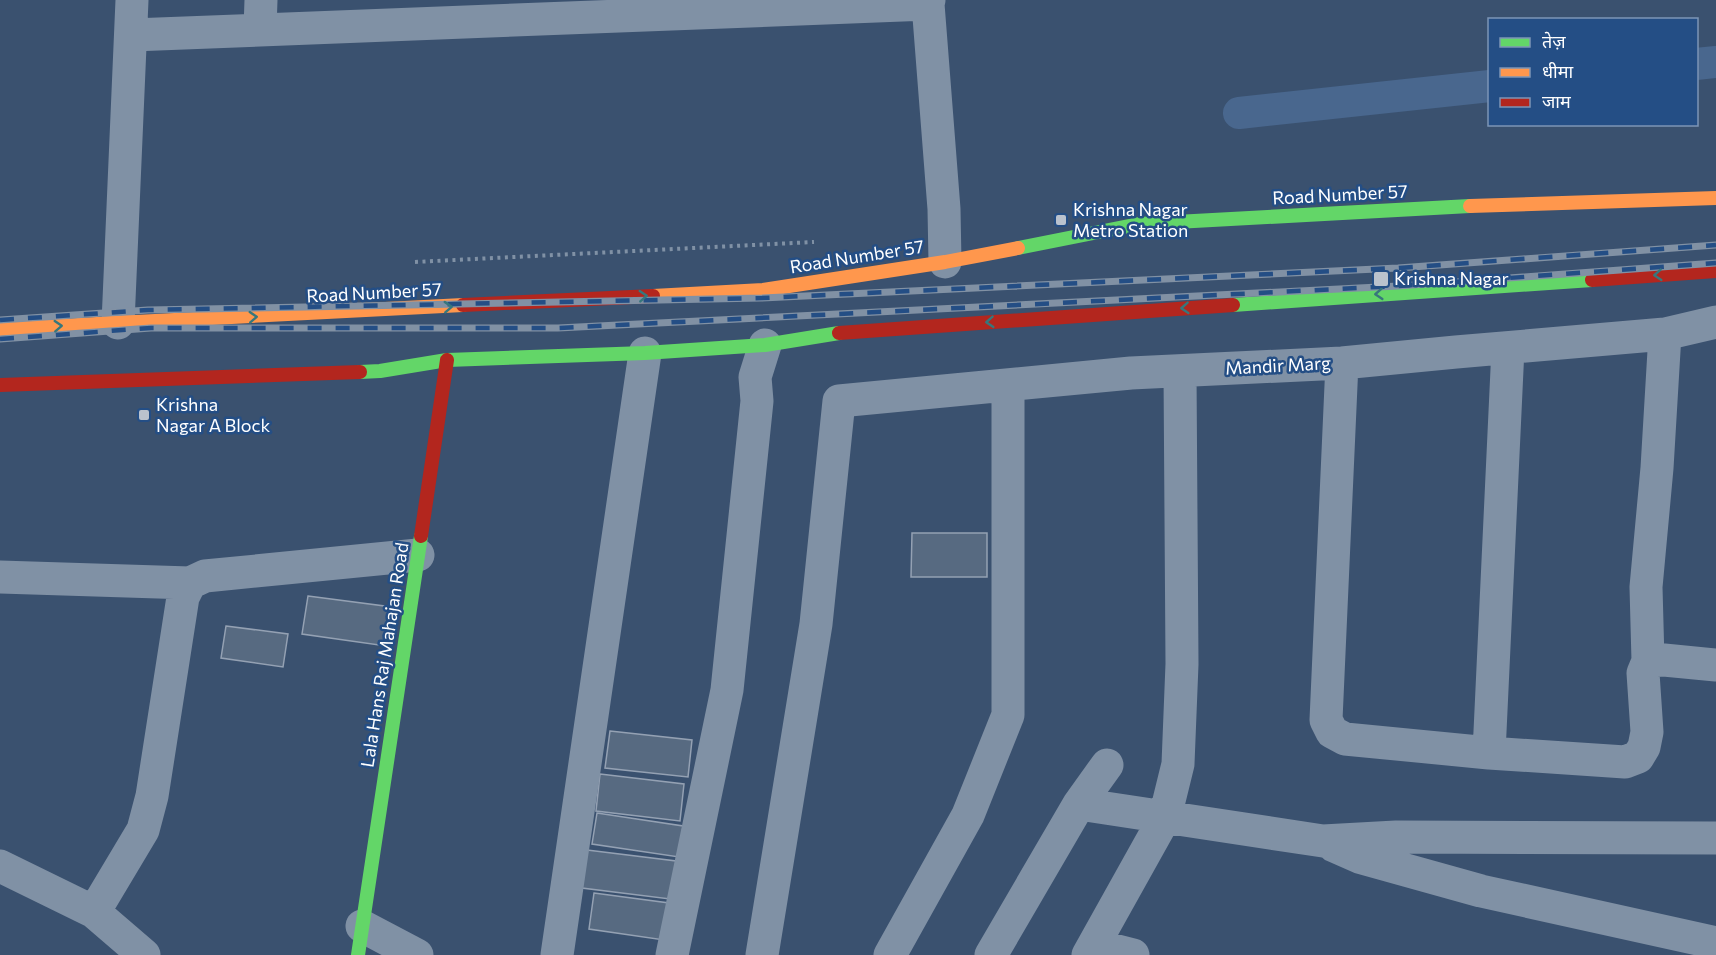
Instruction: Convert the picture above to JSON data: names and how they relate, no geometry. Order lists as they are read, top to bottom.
{
  "streets": {
    "main road": ["Road Number 57", "Lala Hans Raj Mahajan Road"],
    "street": ["Mandir Marg"]
  },
  "places": {
    "transit": ["Krishna Nagar Metro Station", "Krishna Nagar", "Krishna Nagar A Block"]
  },
  "legend": ["तेज़", "धीमा", "जाम"]
}
